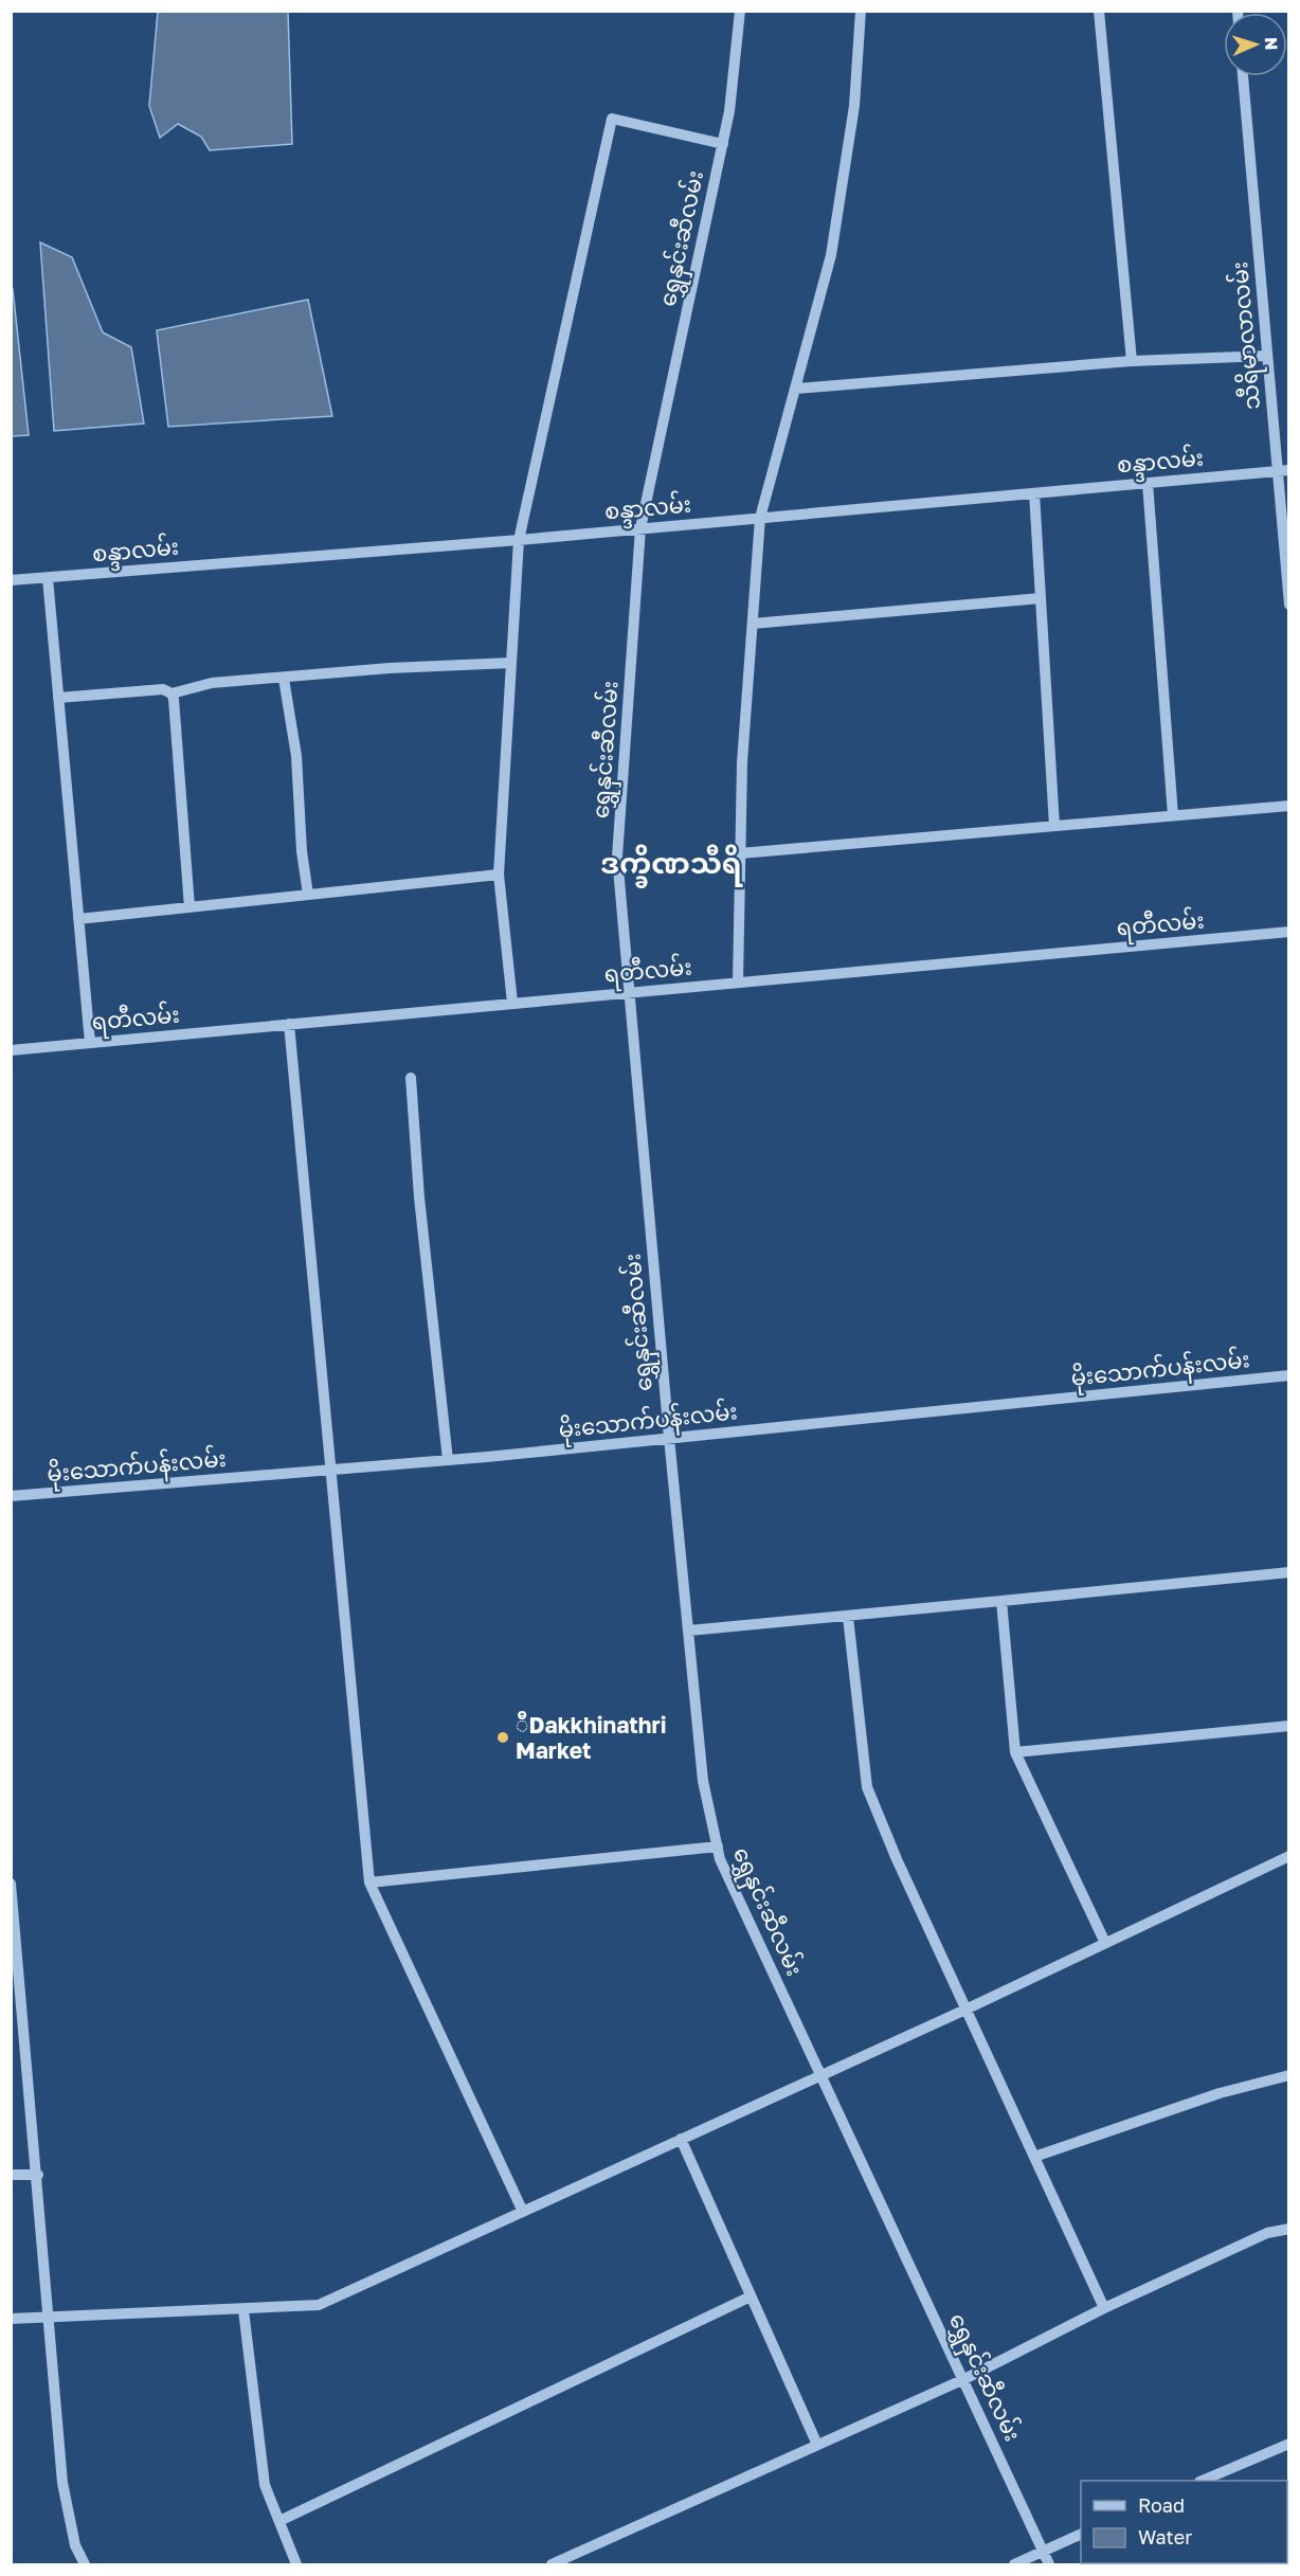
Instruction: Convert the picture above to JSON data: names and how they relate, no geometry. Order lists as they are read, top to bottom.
{
  "streets": {
    "street": [
      "ရွှေနှင်းဆီလမ်း",
      "သီရိမာလာလမ်း",
      "စန္ဒာလမ်း",
      "ရတီလမ်း",
      "မိုးသောက်ပန်းလမ်း"
    ]
  },
  "crossings": [
    ["ရွှေနှင်းဆီလမ်း", "စန္ဒာလမ်း"],
    ["ရွှေနှင်းဆီလမ်း", "ရတီလမ်း"],
    ["ရွှေနှင်းဆီလမ်း", "မိုးသောက်ပန်းလမ်း"],
    ["သီရိမာလာလမ်း", "စန္ဒာလမ်း"]
  ],
  "districts": ["ဒက္ခိဏသီရိ"],
  "places": ["ီDakkhinathri Market"],
  "legend": ["Road", "Water"],
  "north": "right"
}
